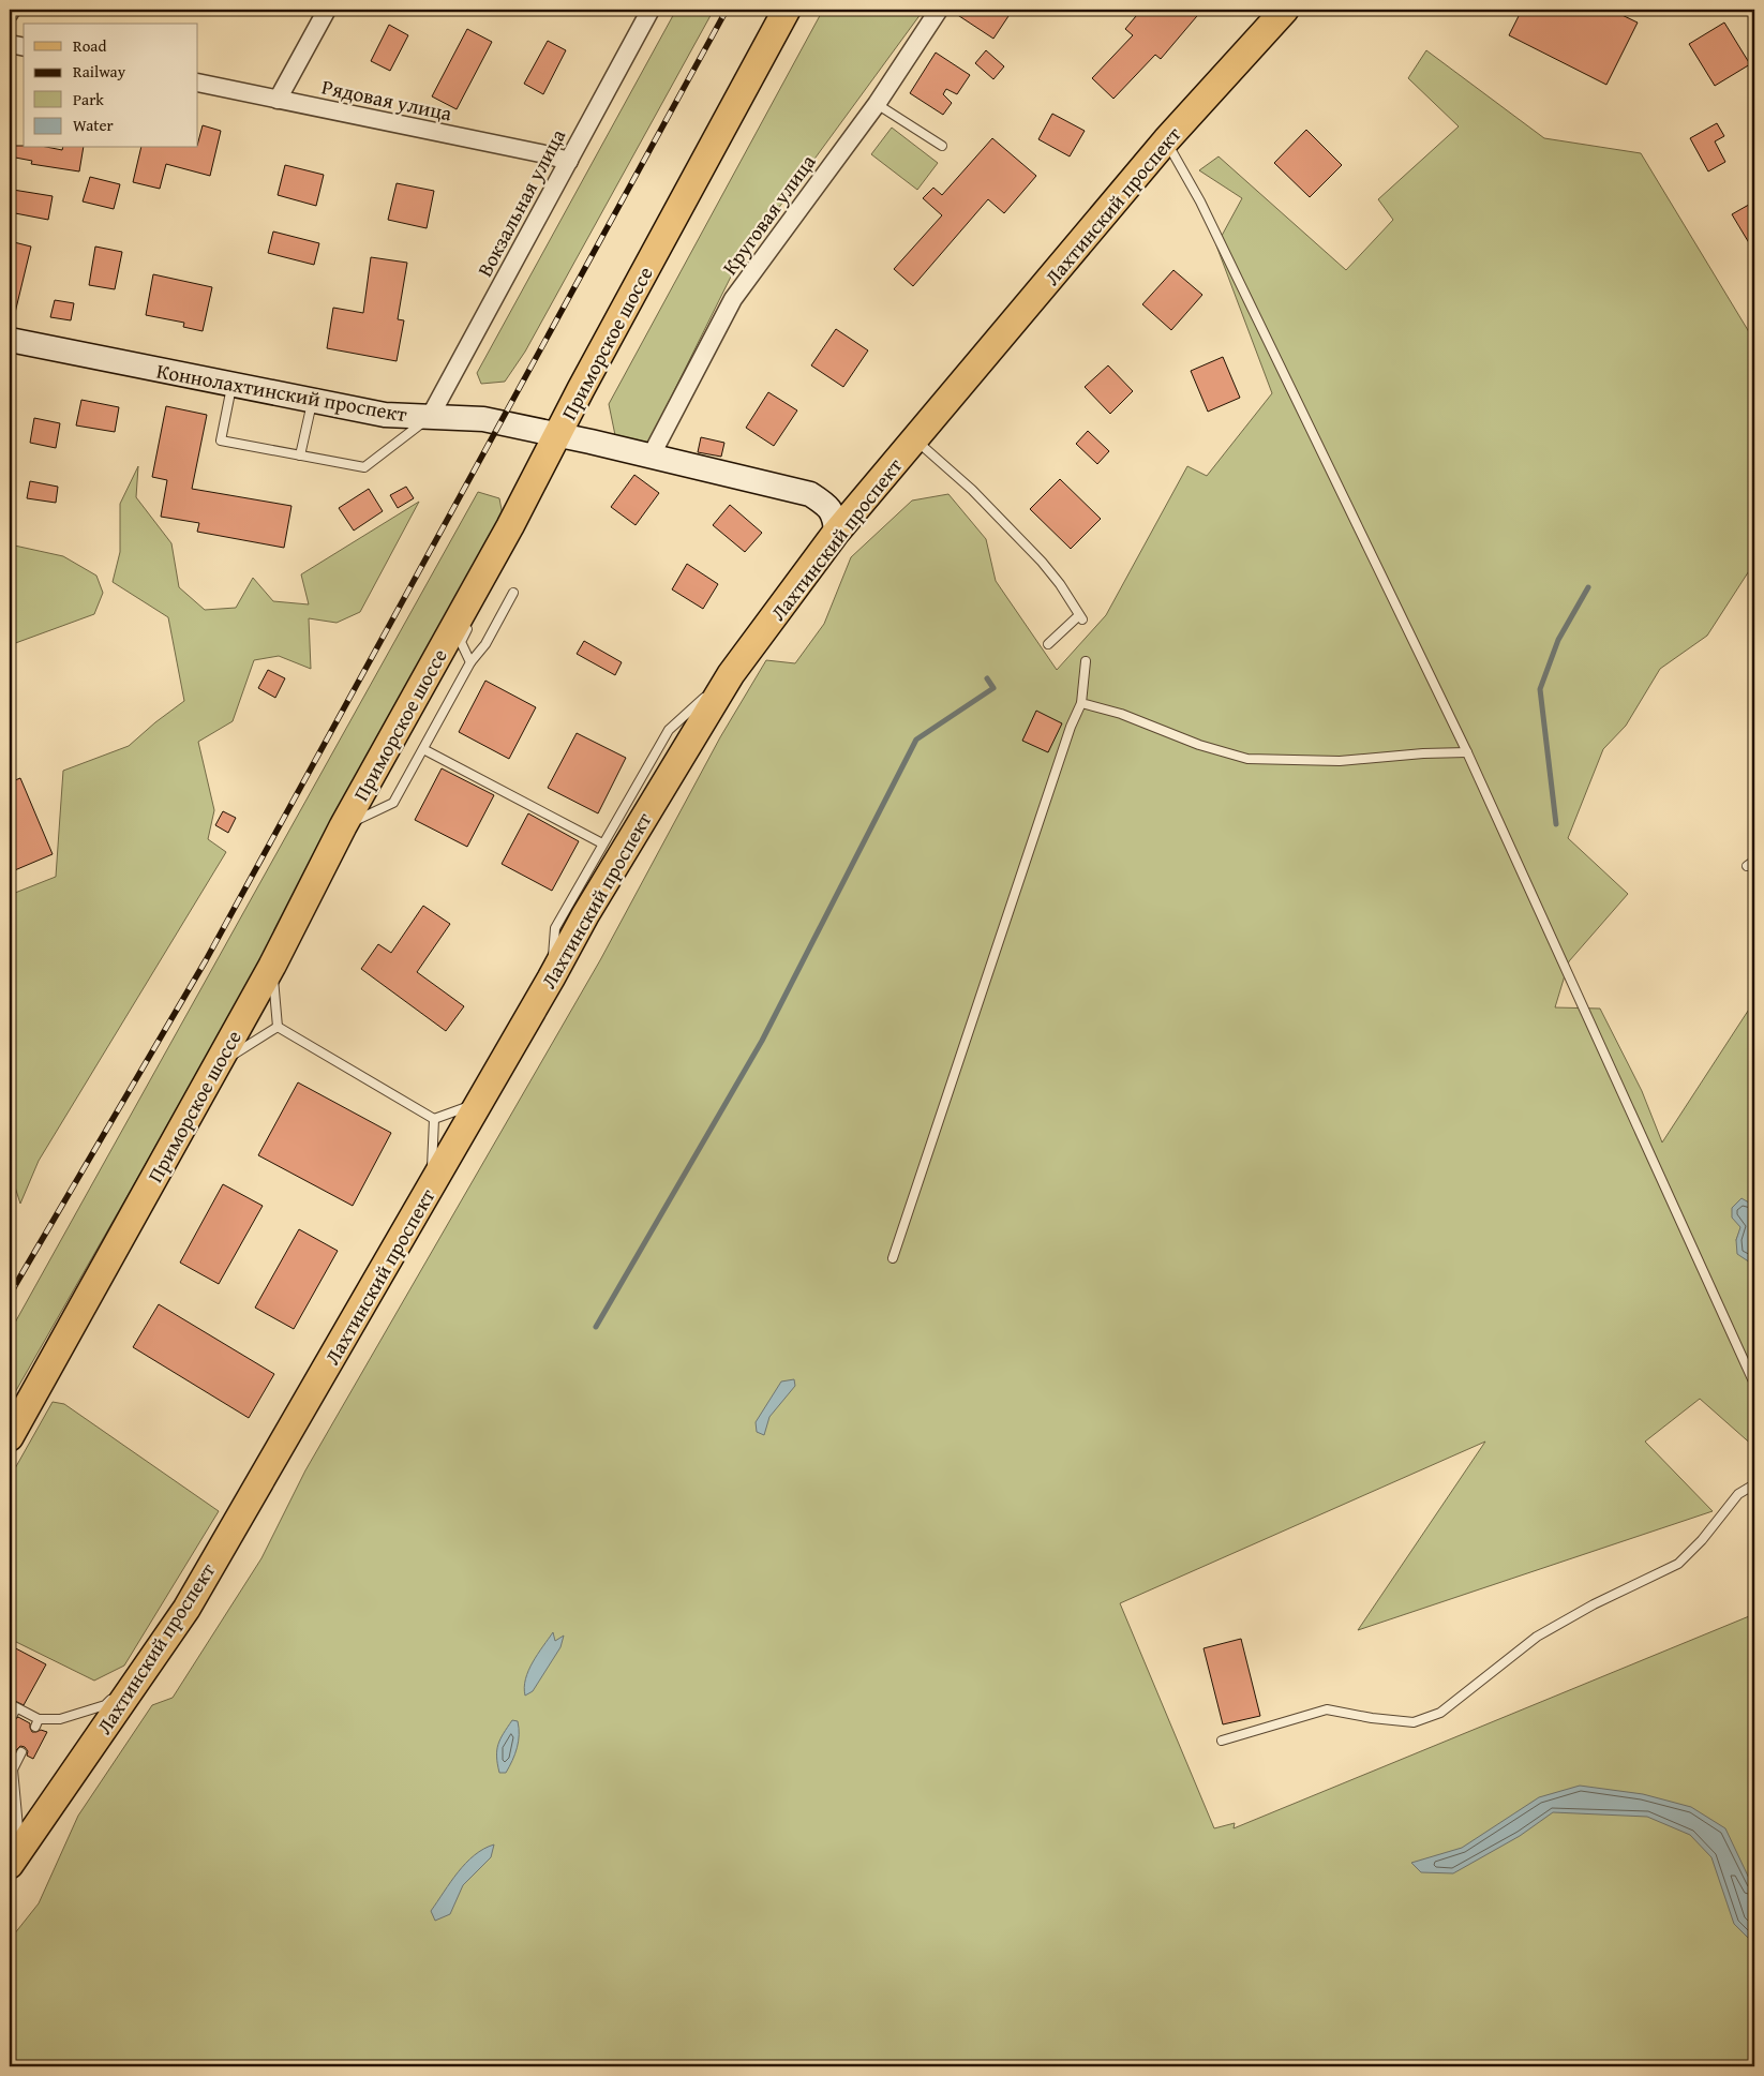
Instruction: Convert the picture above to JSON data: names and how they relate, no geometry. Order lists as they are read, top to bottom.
{
  "streets": {
    "main road": ["Лахтинский проспект", "Приморское шоссе", "Коннолахтинский проспект"],
    "street": ["Рядовая улица", "Вокзальная улица", "Круговая улица"]
  },
  "crossings": [
    ["Рядовая улица", "Вокзальная улица"],
    ["Вокзальная улица", "Коннолахтинский проспект"],
    ["Лахтинский проспект", "Коннолахтинский проспект"],
    ["Круговая улица", "Коннолахтинский проспект"],
    ["Приморское шоссе", "Коннолахтинский проспект"]
  ],
  "legend": [
    "Road",
    "Railway",
    "Park",
    "Water"
  ]
}
